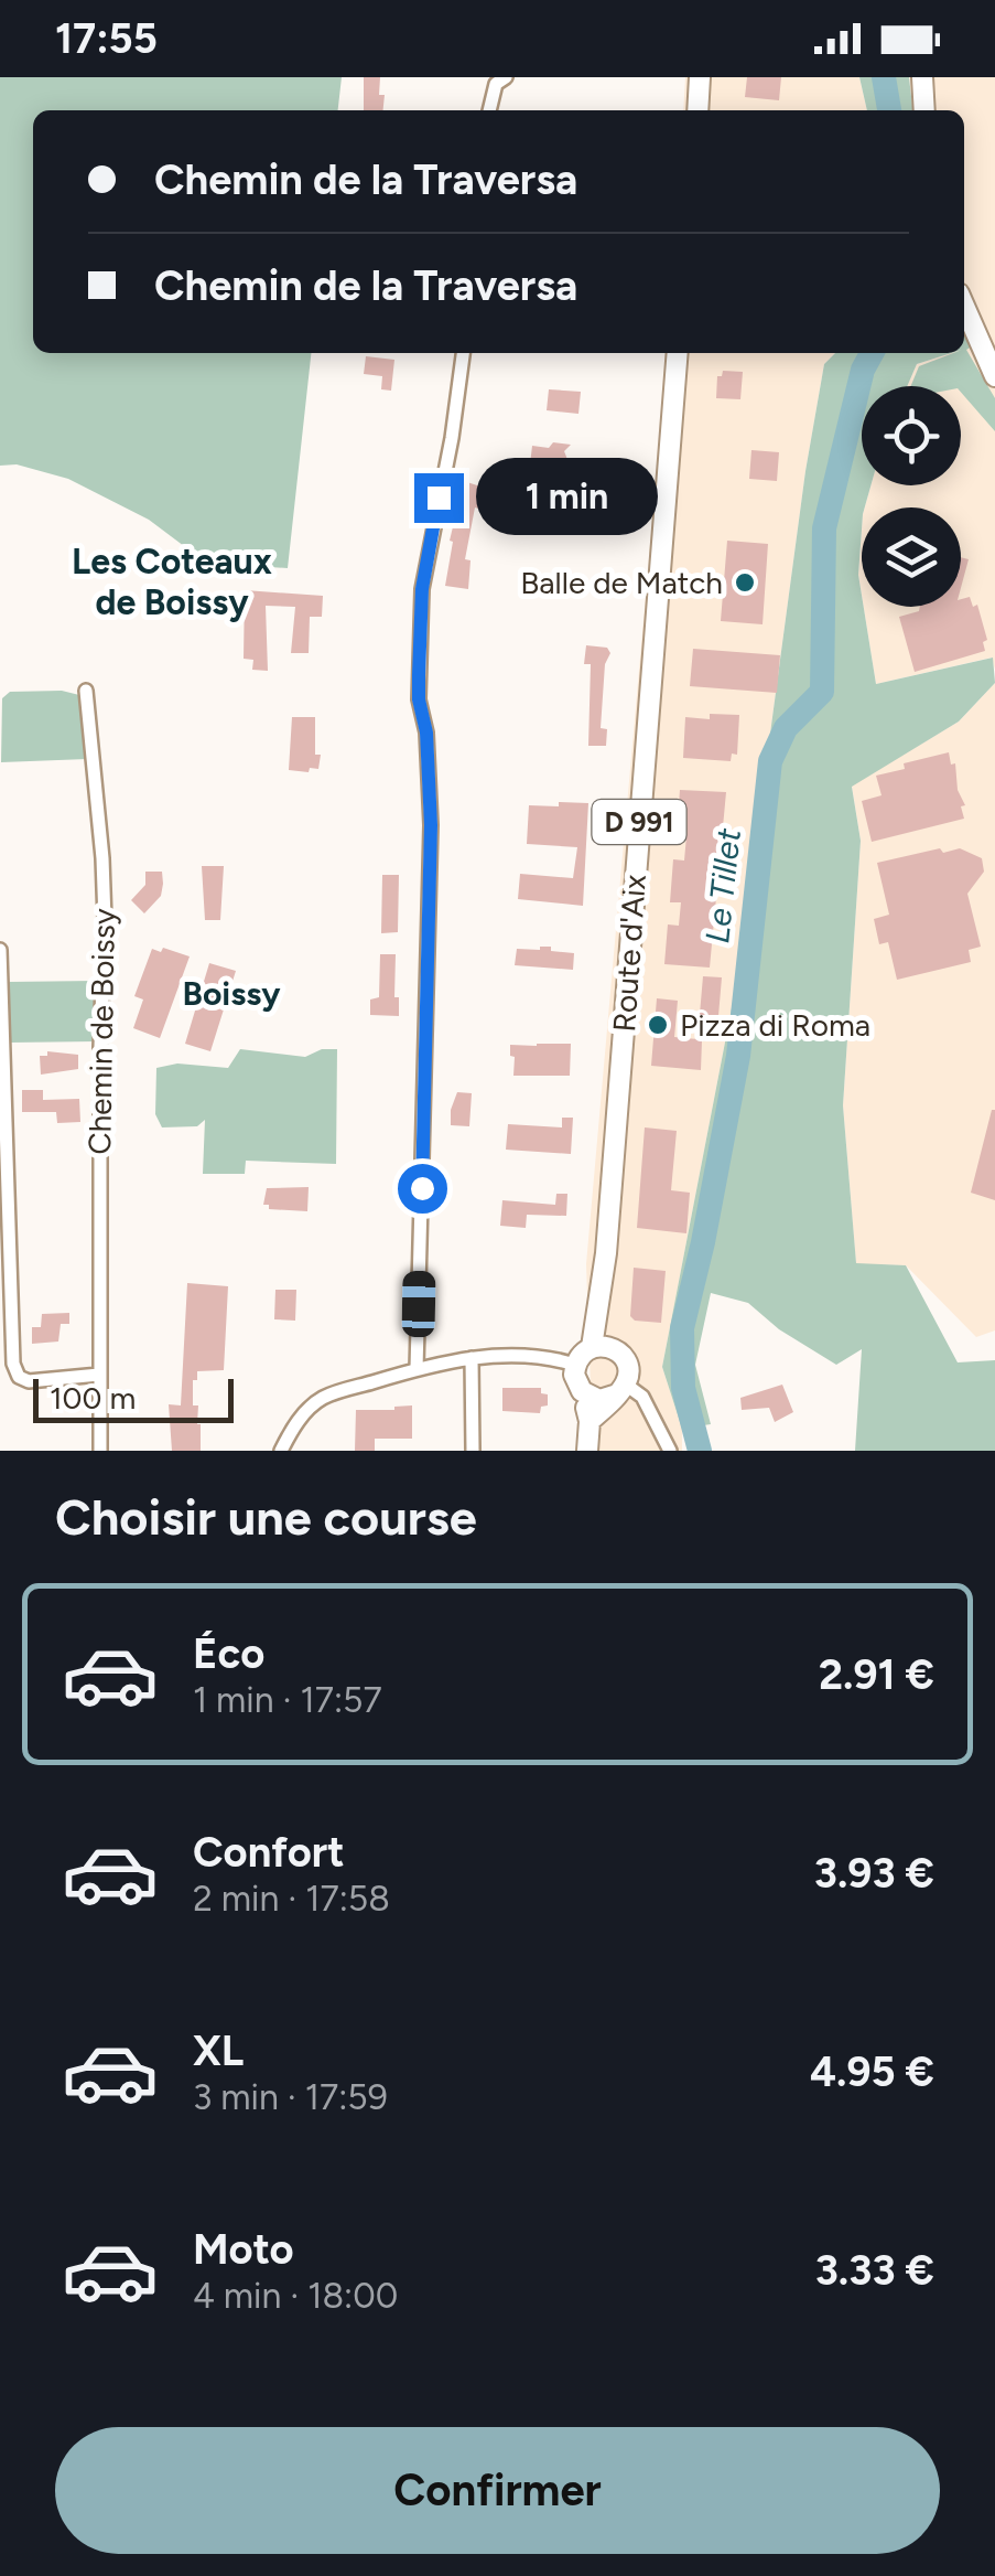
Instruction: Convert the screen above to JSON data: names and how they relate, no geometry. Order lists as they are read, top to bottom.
{
  "streets": {
    "main road": ["D 991", "Route d'Aix"],
    "street": ["Chemin de Boissy"]
  },
  "districts": ["Les Coteaux de Boissy", "Boissy"],
  "water": ["Le Tillet"],
  "places": ["Balle de Match", "Pizza di Roma"],
  "scale_bar": "100 m",
  "page": {
    "status": "17:55",
    "banner": ["Chemin de la Traversa", "Chemin de la Traversa"],
    "bubble": "1 min",
    "scale": "100 m",
    "heading": "Choisir une course",
    "list": [
      {
        "name": "Éco",
        "note": "1 min · 17:57",
        "value": "2.91 €"
      },
      {
        "name": "Confort",
        "note": "2 min · 17:58",
        "value": "3.93 €"
      },
      {
        "name": "XL",
        "note": "3 min · 17:59",
        "value": "4.95 €"
      },
      {
        "name": "Moto",
        "note": "4 min · 18:00",
        "value": "3.33 €"
      }
    ],
    "buttons": "Confirmer"
  }
}
